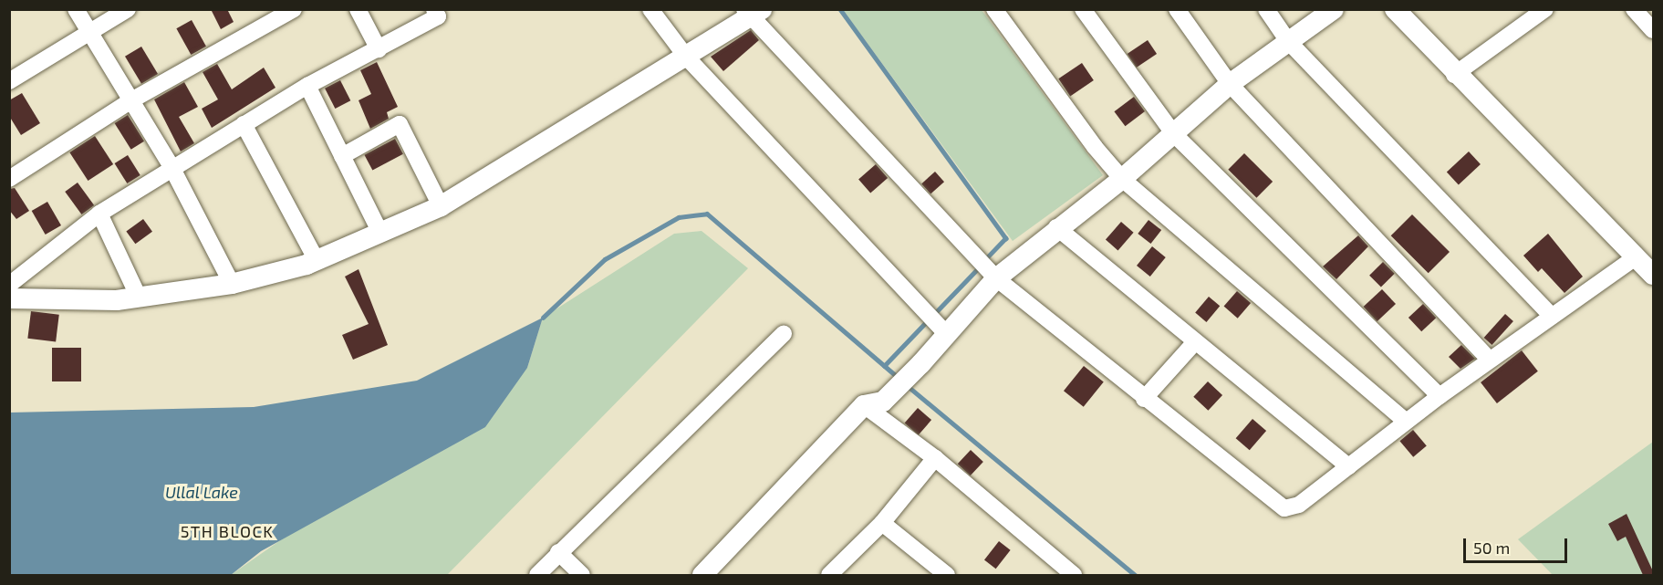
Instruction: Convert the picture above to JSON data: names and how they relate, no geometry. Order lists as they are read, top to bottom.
{
  "districts": ["5TH BLOCK"],
  "water": ["Ullal Lake"],
  "scale_bar": "50 m"
}
